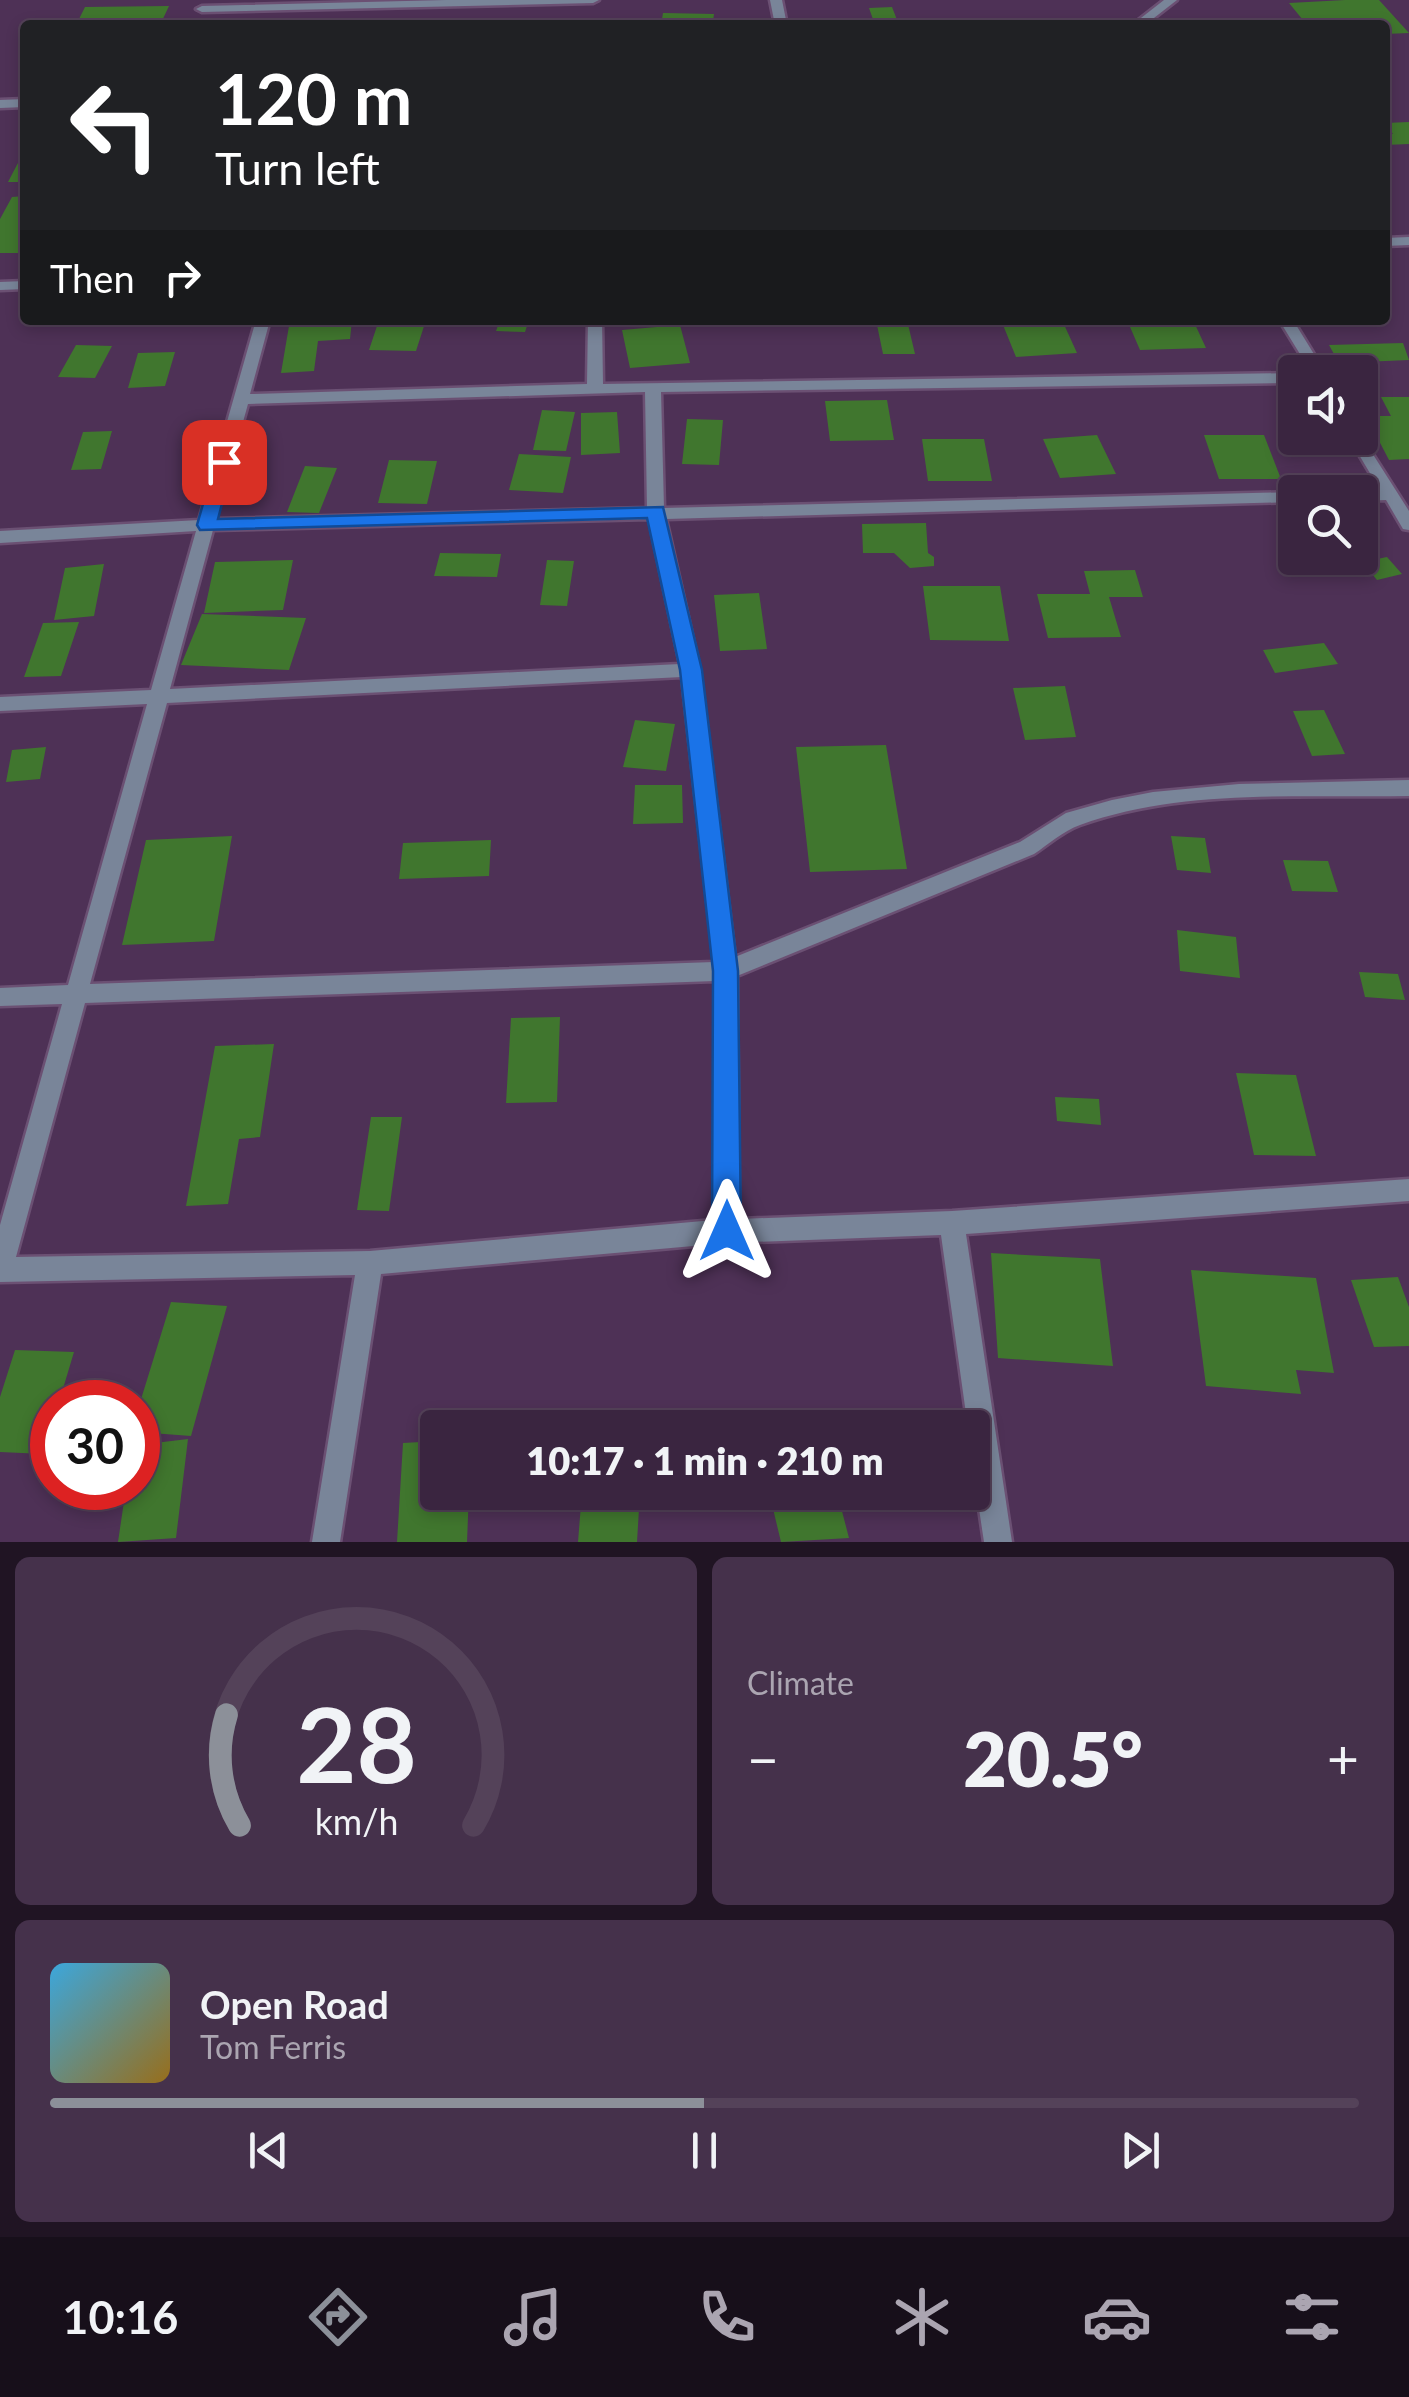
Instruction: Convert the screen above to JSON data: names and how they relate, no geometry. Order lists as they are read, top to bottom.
{
  "page": {
    "turn": ["120 m", "Turn left"],
    "then": "Then",
    "limit": "30",
    "trip": "10:17 · 1 min · 210 m",
    "tile": "Climate",
    "heat": ["−", "20.5°", "+"],
    "song": ["Open Road", "Tom Ferris"],
    "tabs": "10:16",
    "gauge": ["28", "km/h"]
  }
}
